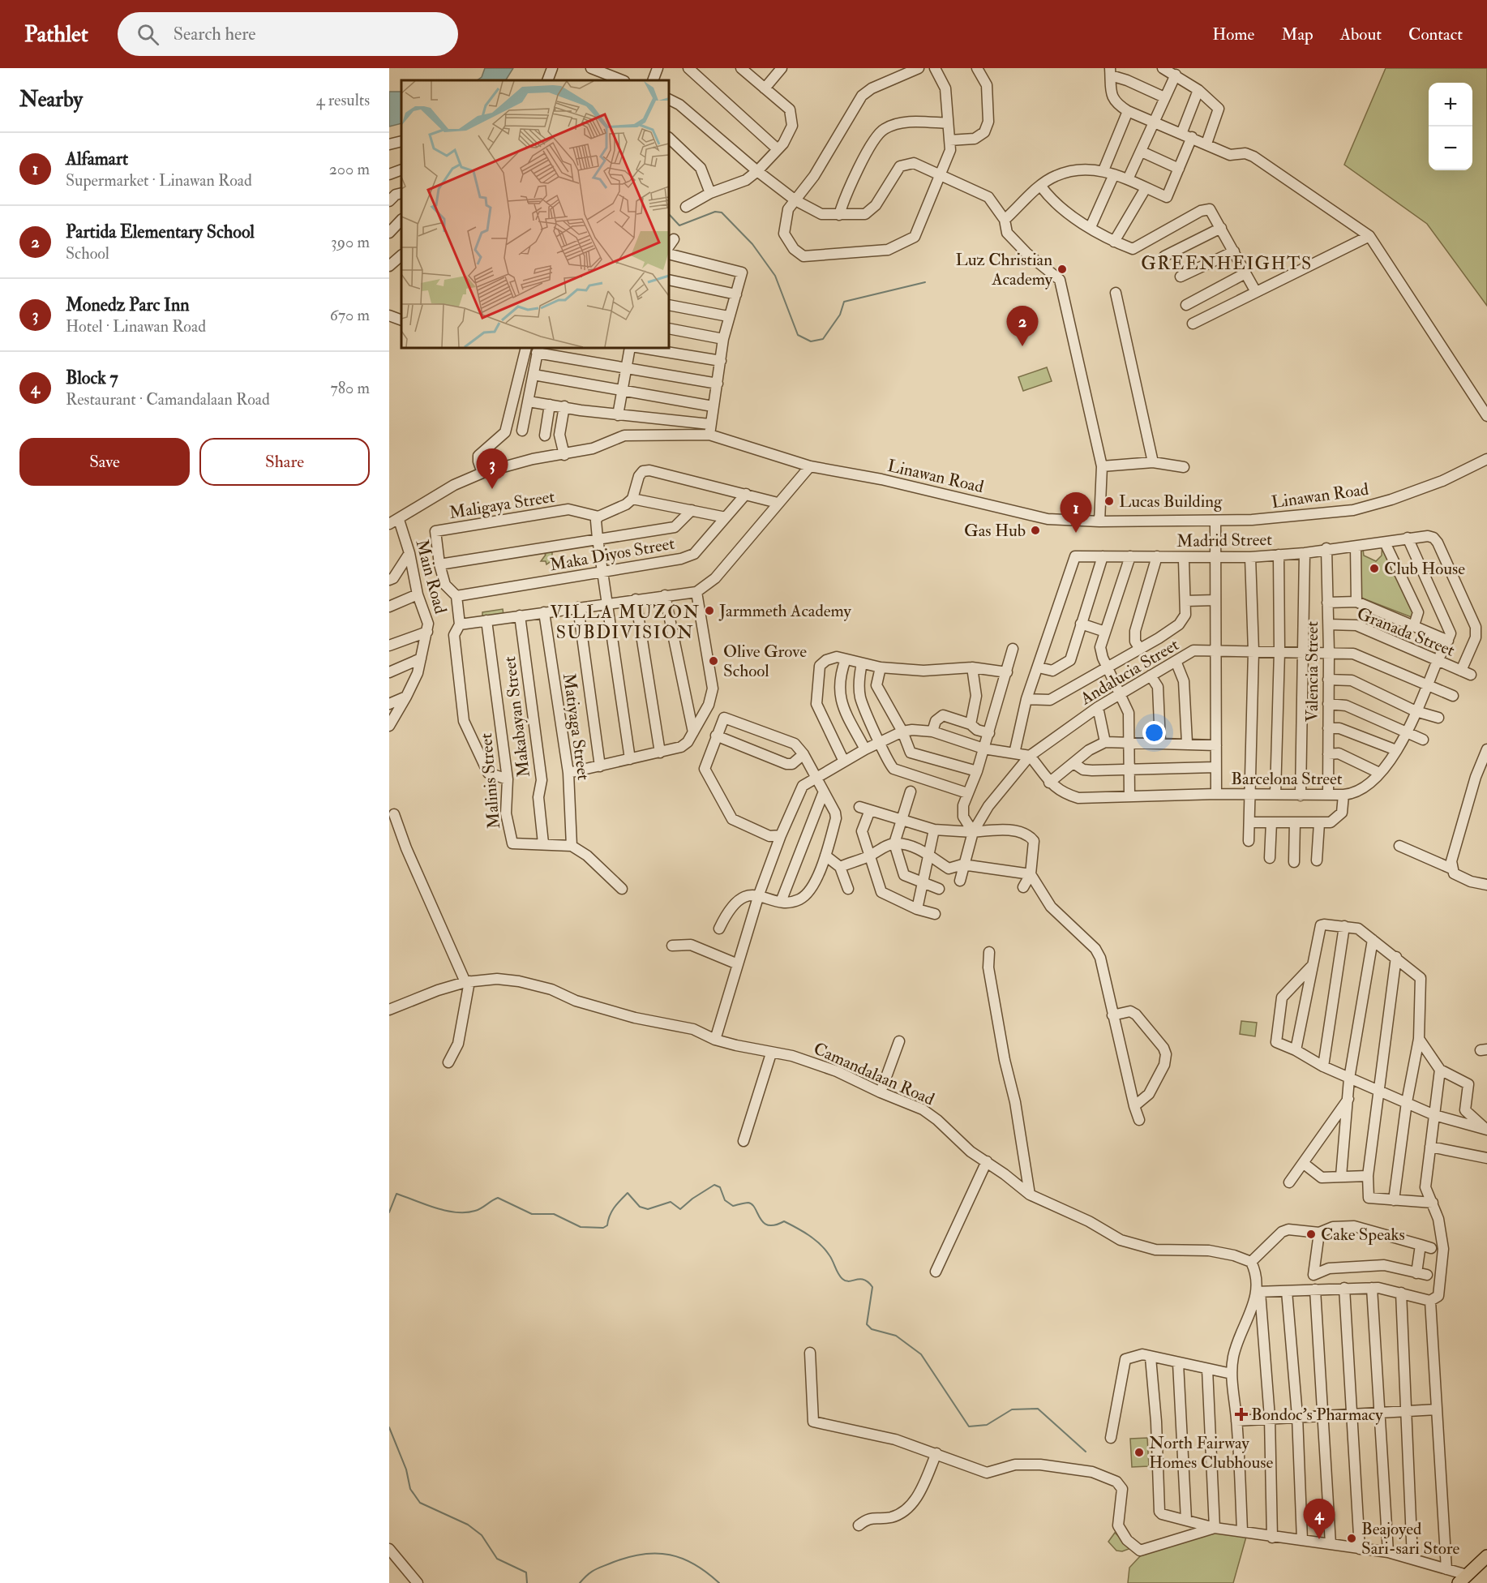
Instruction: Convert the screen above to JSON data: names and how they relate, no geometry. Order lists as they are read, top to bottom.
{
  "streets": {
    "street": [
      "Linawan Road",
      "Maligaya Street",
      "Madrid Street",
      "Maka Diyos Street",
      "Main Road",
      "Granada Street",
      "Andalucia Street",
      "Valencia Street",
      "Makabayan Street",
      "Matiyaga Street",
      "Barcelona Street",
      "Malinis Street",
      "Camandalaan Road"
    ]
  },
  "crossings": [
    ["Linawan Road", "Main Road"],
    ["Madrid Street", "Granada Street"],
    ["Madrid Street", "Valencia Street"],
    ["Granada Street", "Valencia Street"],
    ["Granada Street", "Barcelona Street"],
    ["Andalucia Street", "Valencia Street"],
    ["Andalucia Street", "Barcelona Street"],
    ["Valencia Street", "Barcelona Street"],
    ["Makabayan Street", "Malinis Street"],
    ["Matiyaga Street", "Malinis Street"]
  ],
  "districts": ["GREENHEIGHTS", "VILLA MUZON SUBDIVISION"],
  "places": {
    "other": [
      "Luz Christian Academy",
      "Lucas Building",
      "Gas Hub",
      "Club House",
      "Jarmmeth Academy",
      "Olive Grove School",
      "Cake Speaks",
      "North Fairway Homes Clubhouse",
      "Beajoyed Sari-sari Store"
    ],
    "health": ["Bondoc's Pharmacy"]
  },
  "page": {
    "header": "Pathlet",
    "search": "Search here",
    "nav": [
      "Home",
      "Map",
      "About",
      "Contact"
    ],
    "heading": ["Nearby", "4 results"],
    "map_buttons": ["+", "−"],
    "list": [
      {
        "mark": "1",
        "name": "Alfamart",
        "note": "Supermarket · Linawan Road",
        "value": "200 m"
      },
      {
        "mark": "2",
        "name": "Partida Elementary School",
        "note": "School",
        "value": "390 m"
      },
      {
        "mark": "3",
        "name": "Monedz Parc Inn",
        "note": "Hotel · Linawan Road",
        "value": "670 m"
      },
      {
        "mark": "4",
        "name": "Block 7",
        "note": "Restaurant · Camandalaan Road",
        "value": "780 m"
      }
    ],
    "pins": [
      "2",
      "3",
      "1",
      "4"
    ],
    "buttons": ["Save", "Share"]
  }
}
